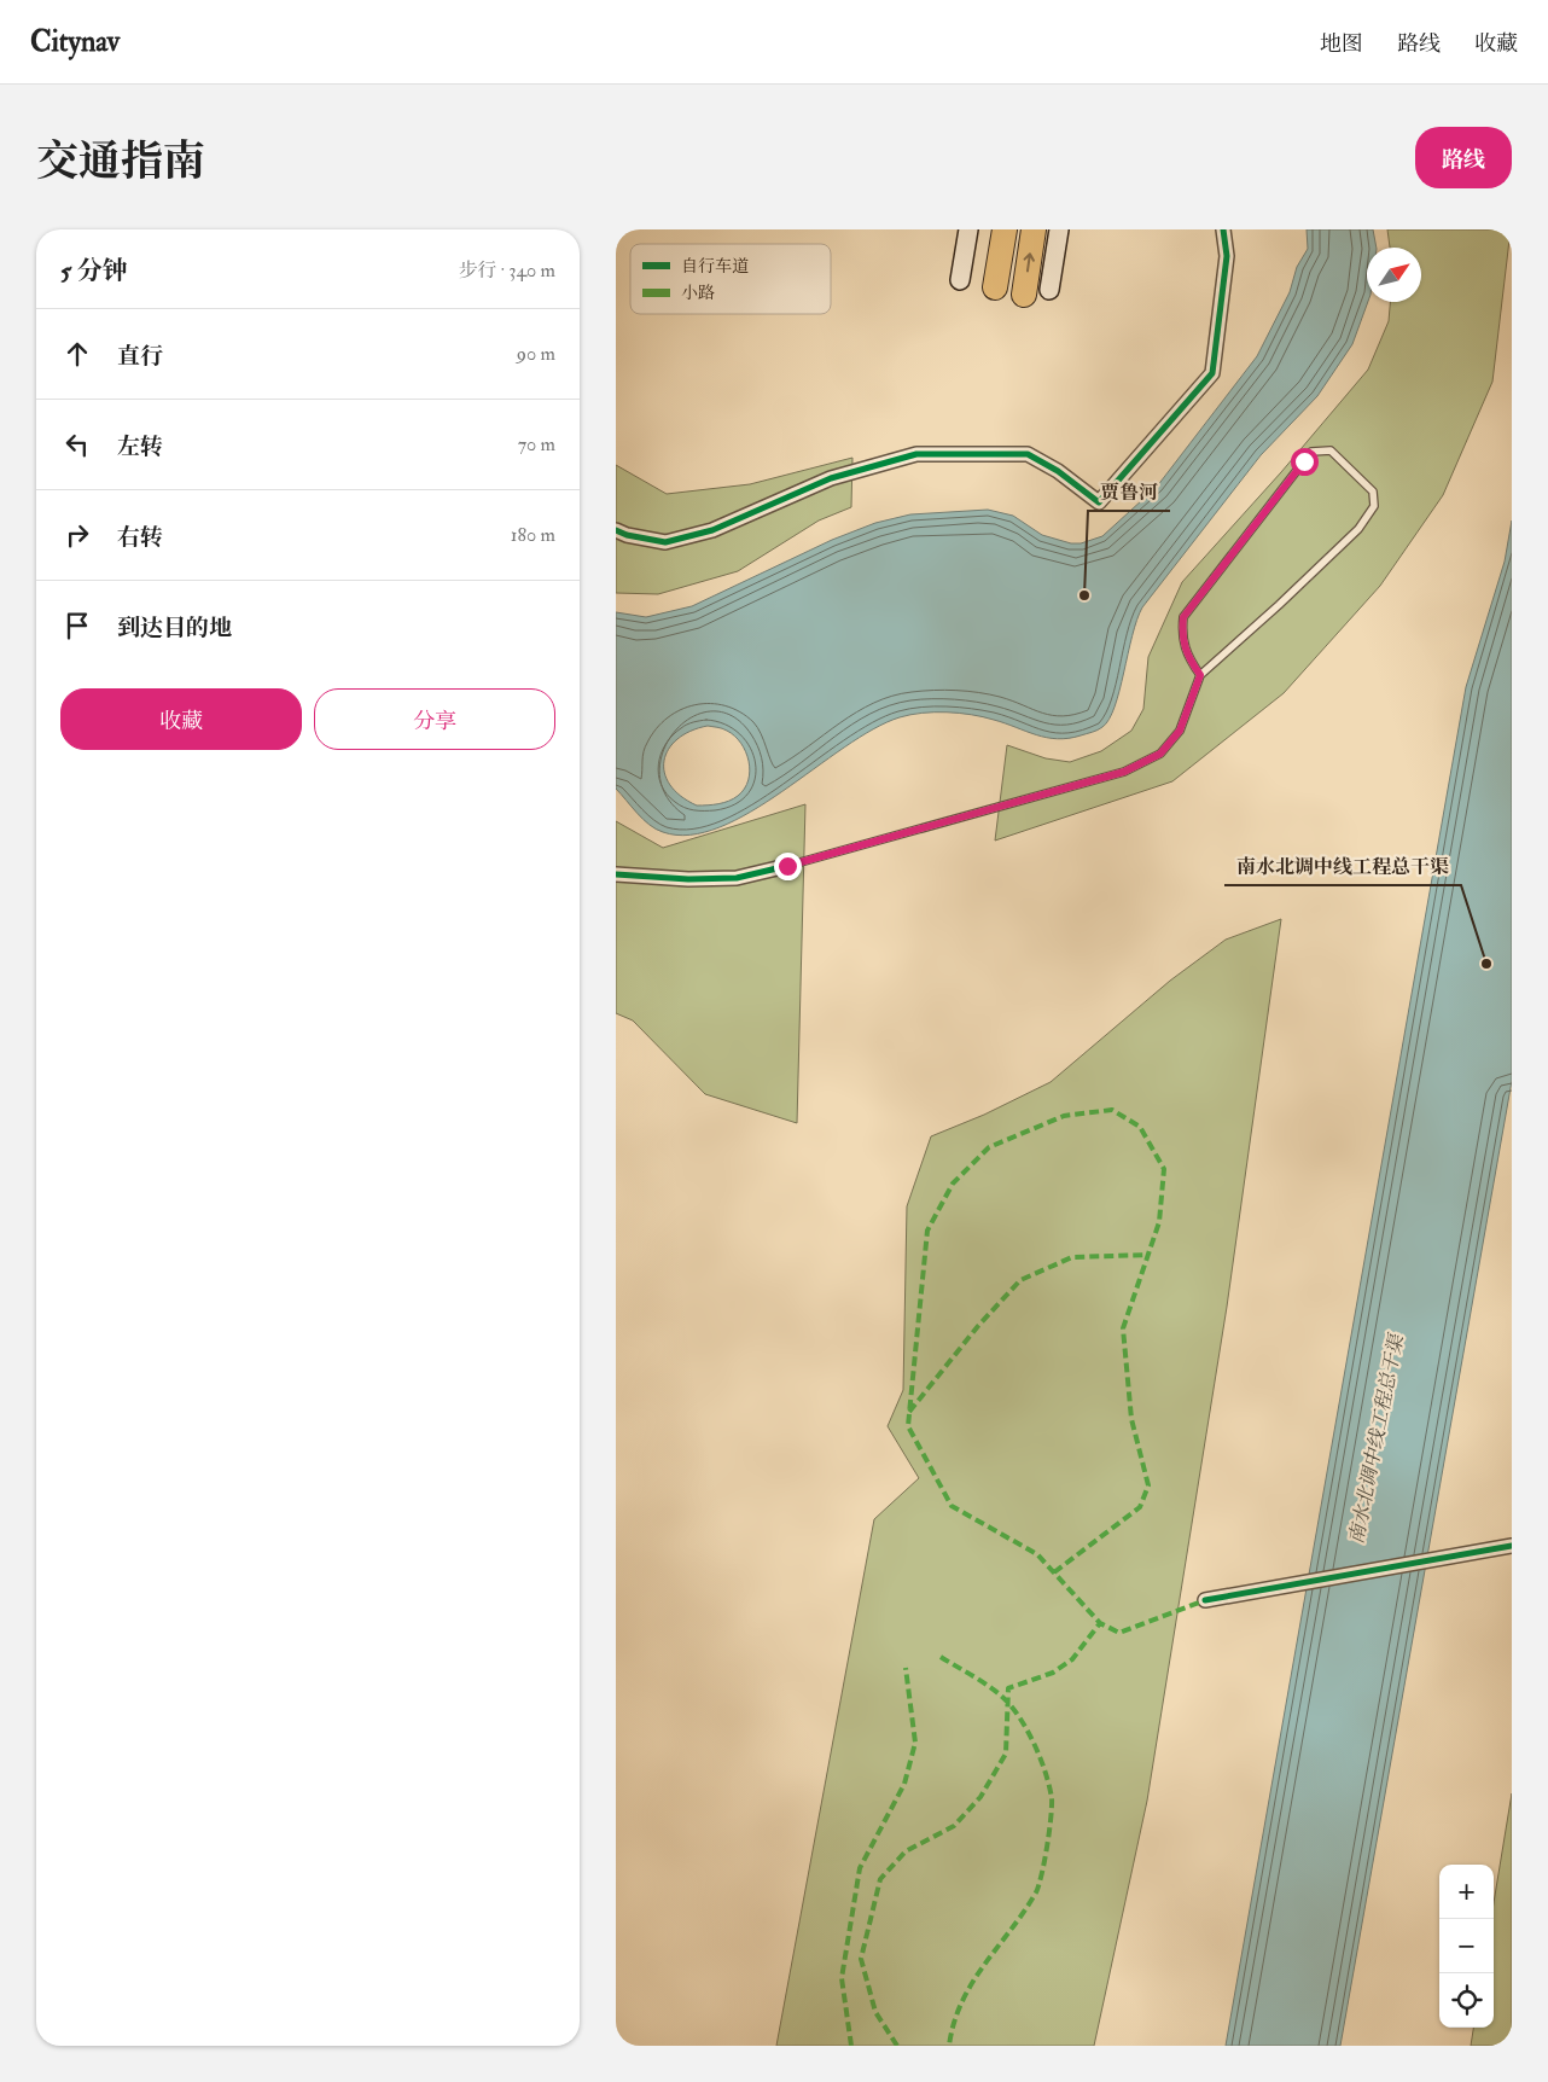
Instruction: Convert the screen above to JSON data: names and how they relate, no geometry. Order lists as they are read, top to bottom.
{
  "water": ["南水北调中线工程总干渠"],
  "places": ["贾鲁河", "南水北调中线工程总干渠"],
  "legend": ["自行车道", "小路"],
  "north": "top right",
  "page": {
    "header": "Citynav",
    "nav": ["地图", "路线", "收藏"],
    "title": "交通指南",
    "buttons": [
      "路线",
      ["收藏", "分享"]
    ],
    "heading": ["5 分钟", "步行 · 340 m"],
    "list": [
      ["直行", "90 m"],
      ["左转", "70 m"],
      ["右转", "180 m"],
      "到达目的地"
    ],
    "map_buttons": ["+", "−"]
  }
}
